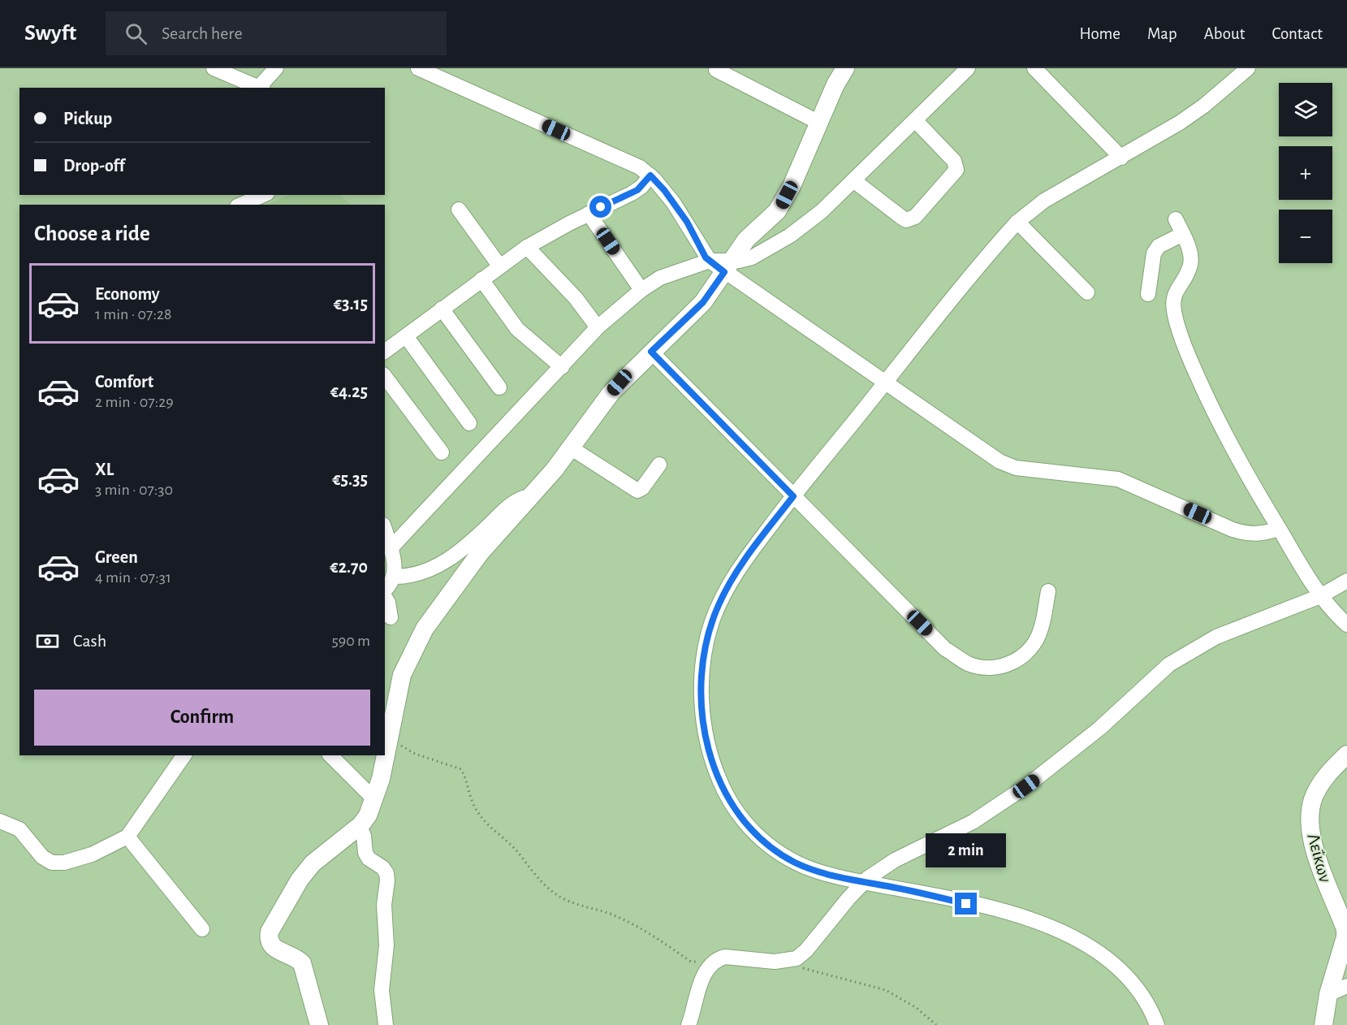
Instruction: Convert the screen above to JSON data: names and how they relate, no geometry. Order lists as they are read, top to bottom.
{
  "streets": {
    "street": ["Λεΐκων"]
  },
  "page": {
    "header": "Swyft",
    "search": "Search here",
    "nav": [
      "Home",
      "Map",
      "About",
      "Contact"
    ],
    "map_buttons": ["+", "−"],
    "banner": ["Pickup", "Drop-off"],
    "heading": "Choose a ride",
    "list": [
      {
        "name": "Economy",
        "note": "1 min · 07:28",
        "value": "€3.15"
      },
      {
        "name": "Comfort",
        "note": "2 min · 07:29",
        "value": "€4.25"
      },
      {
        "name": "XL",
        "note": "3 min · 07:30",
        "value": "€5.35"
      },
      {
        "name": "Green",
        "note": "4 min · 07:31",
        "value": "€2.70"
      }
    ],
    "pay": ["Cash", "590 m"],
    "buttons": "Confirm",
    "bubble": "2 min"
  }
}
